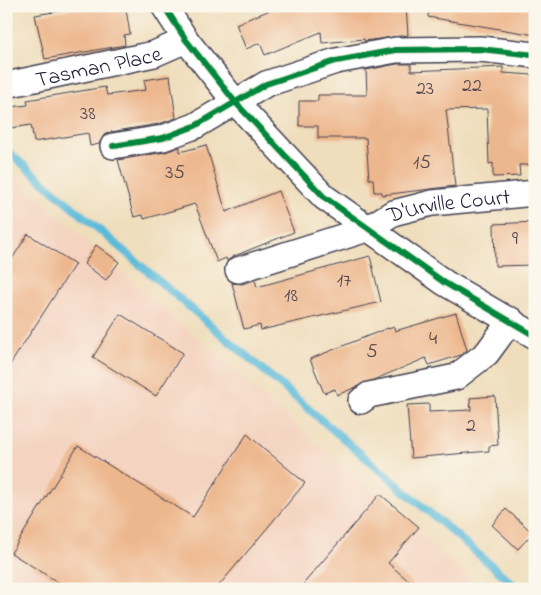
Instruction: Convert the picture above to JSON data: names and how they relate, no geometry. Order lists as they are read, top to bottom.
{
  "streets": {
    "street": ["Tasman Place", "D'Urville Court"]
  },
  "house_numbers": [
    "22",
    "23",
    "38",
    "15",
    "35",
    "9",
    "17",
    "18",
    "4",
    "5",
    "2"
  ]
}
